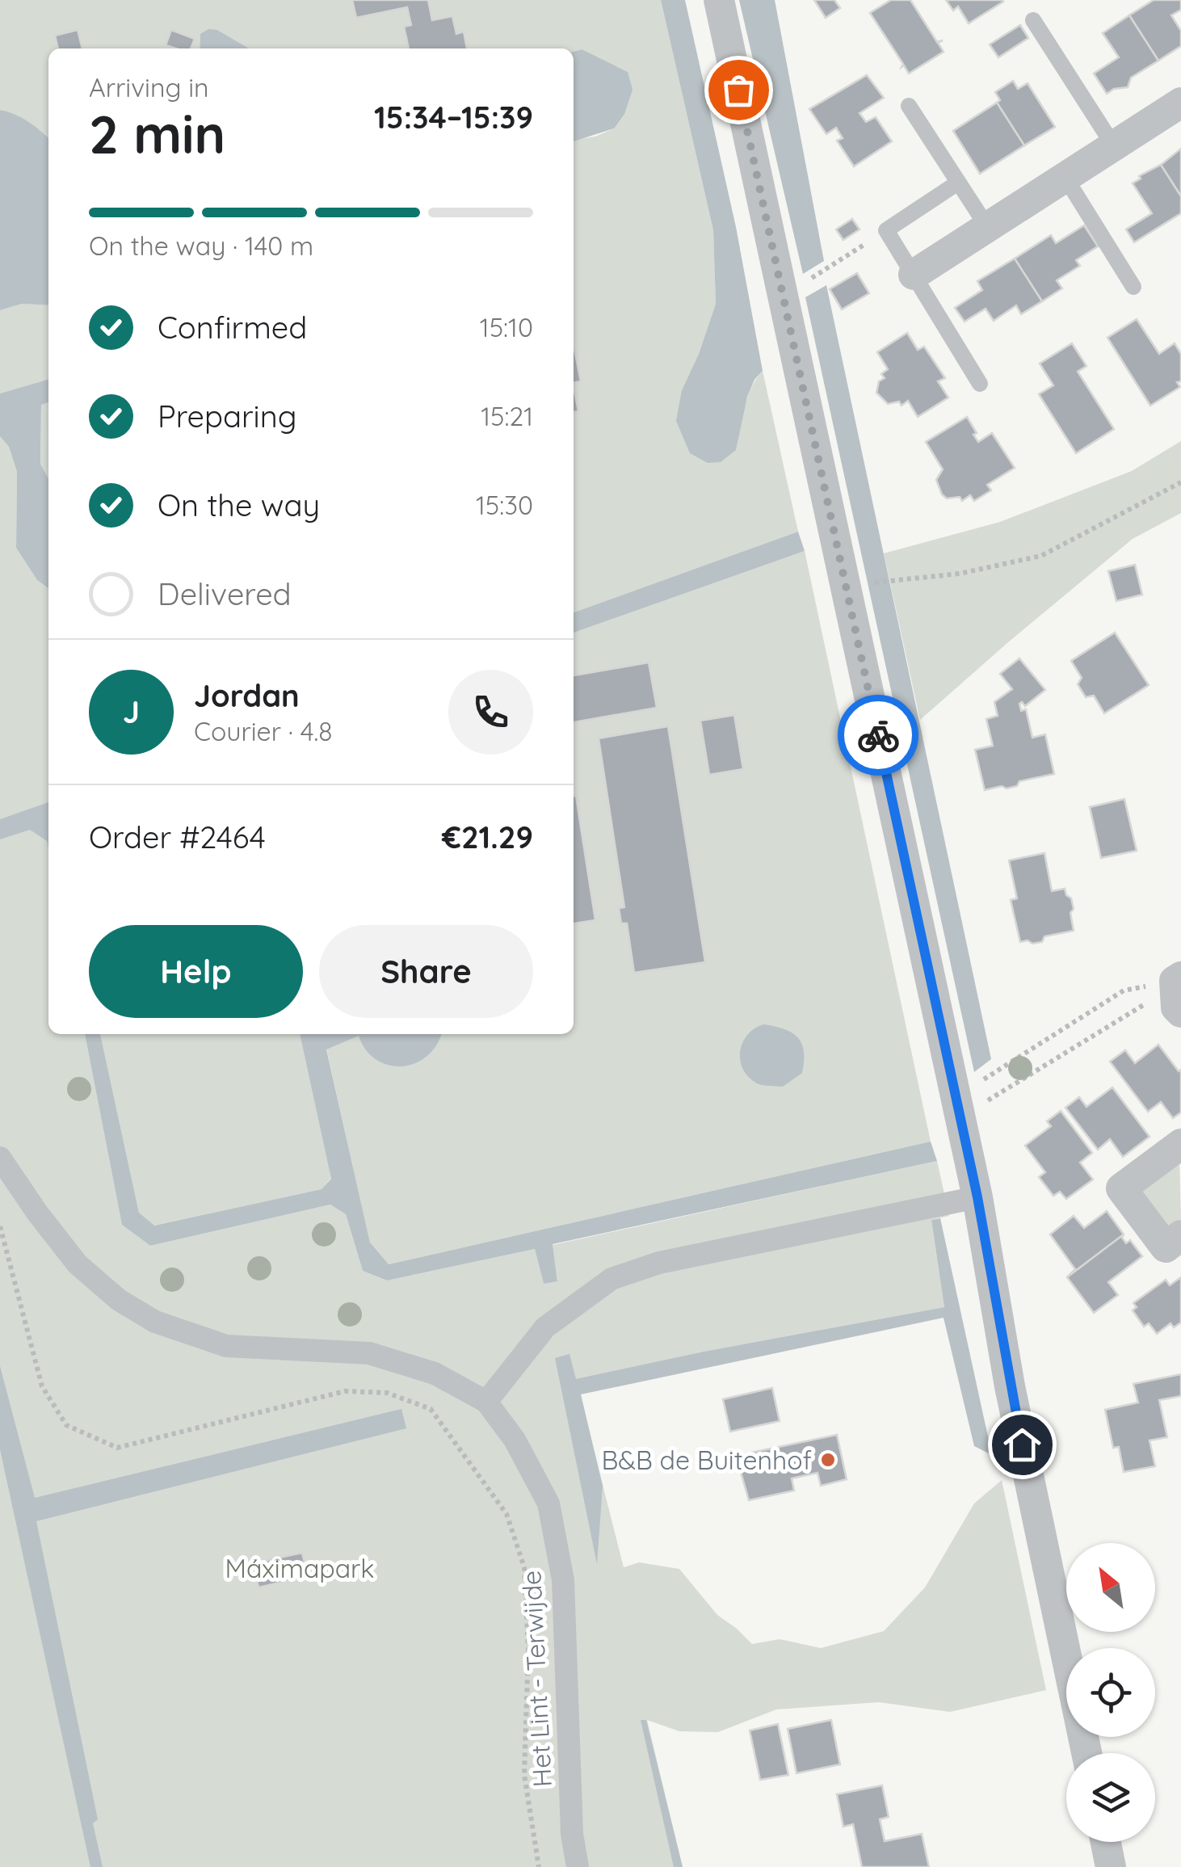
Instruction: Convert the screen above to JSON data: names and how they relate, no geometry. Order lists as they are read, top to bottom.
{
  "streets": {
    "street": ["Het Lint - Terwijde"]
  },
  "parks": ["Máximapark"],
  "places": ["B&B de Buitenhof"],
  "north": "top left",
  "page": {
    "heading": ["2 min", "Arriving in", "15:34–15:39"],
    "panel": [
      "Jordan",
      "Courier · 4.8",
      "Order #2464",
      "€21.29"
    ],
    "bar": "On the way · 140 m",
    "list": [
      ["Confirmed", "15:10"],
      ["Preparing", "15:21"],
      ["On the way", "15:30"],
      "Delivered"
    ],
    "round": "J",
    "buttons": ["Help", "Share"]
  }
}
